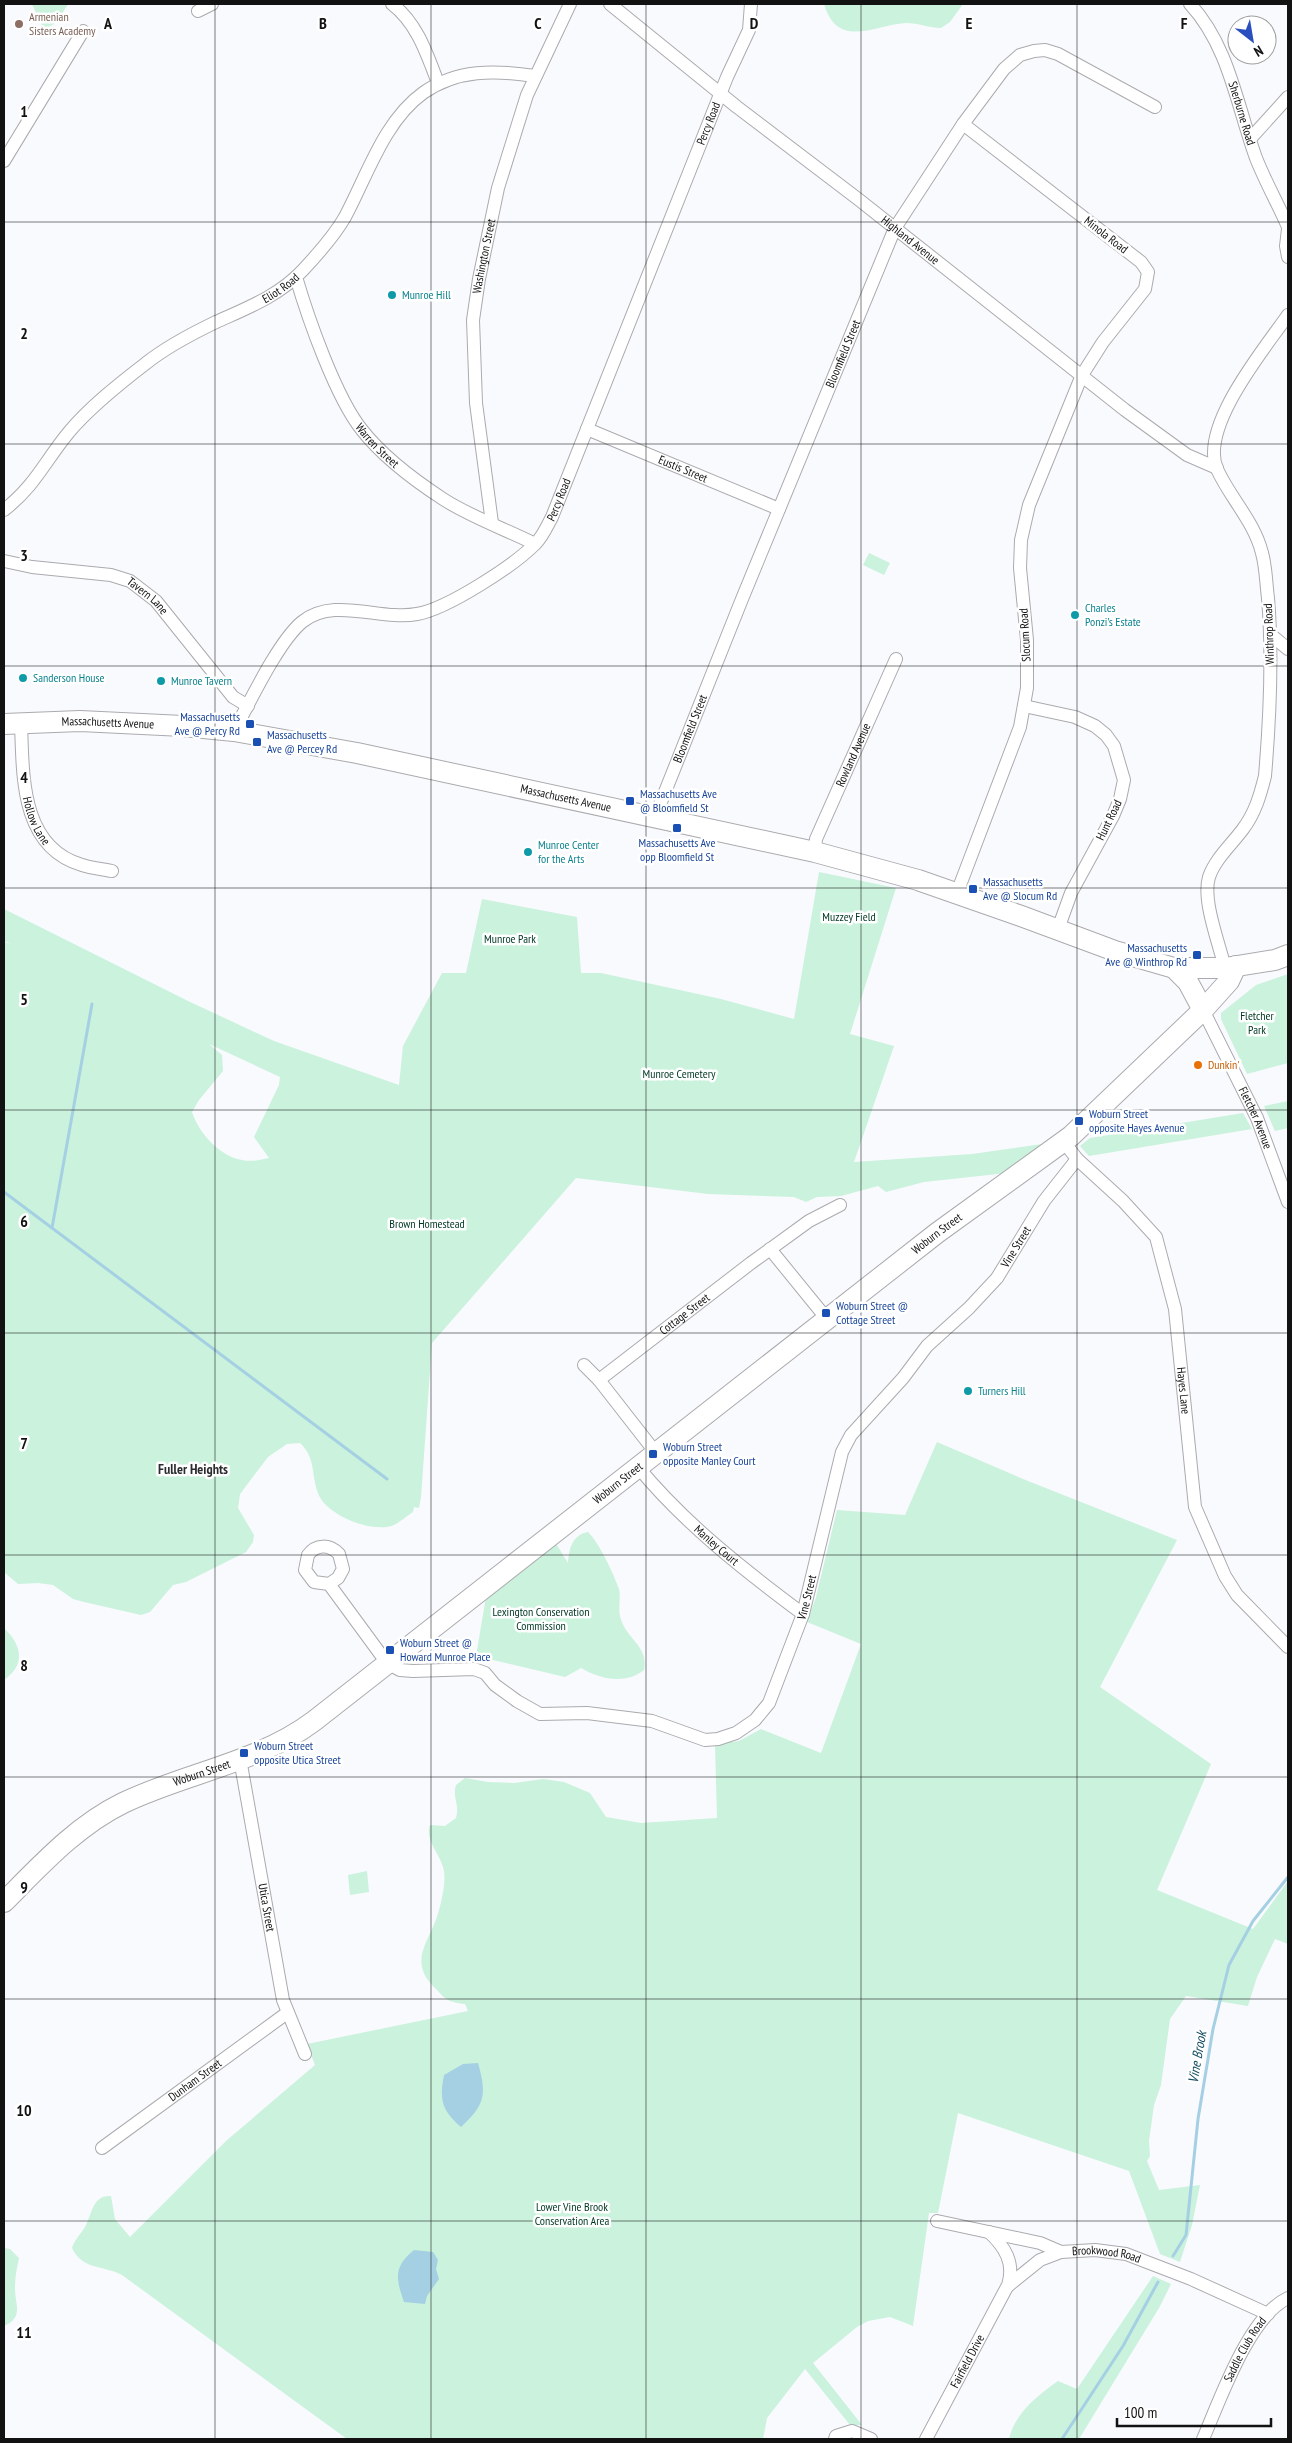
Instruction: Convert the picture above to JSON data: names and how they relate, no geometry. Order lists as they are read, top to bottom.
{
  "streets": {
    "main road": ["Massachusetts Avenue", "Woburn Street"],
    "street": [
      "Sherburne Road",
      "Percy Road",
      "Minola Road",
      "Highland Avenue",
      "Washington Street",
      "Eliot Road",
      "Bloomfield Street",
      "Warren Street",
      "Eustis Street",
      "Tavern Lane",
      "Winthrop Road",
      "Slocum Road",
      "Rowland Avenue",
      "Hollow Lane",
      "Hunt Road",
      "Fletcher Avenue",
      "Vine Street",
      "Cottage Street",
      "Hayes Lane",
      "Manley Court",
      "Utica Street",
      "Dunham Street",
      "Brookwood Road",
      "Saddle Club Road",
      "Fairfield Drive"
    ]
  },
  "crossings": [
    ["Percy Road", "Highland Avenue"],
    ["Percy Road", "Warren Street"],
    ["Percy Road", "Eustis Street"],
    ["Percy Road", "Tavern Lane"],
    ["Percy Road", "Massachusetts Avenue"],
    ["Minola Road", "Highland Avenue"],
    ["Minola Road", "Bloomfield Street"],
    ["Minola Road", "Slocum Road"],
    ["Highland Avenue", "Bloomfield Street"],
    ["Highland Avenue", "Winthrop Road"],
    ["Highland Avenue", "Slocum Road"],
    ["Washington Street", "Eliot Road"],
    ["Washington Street", "Warren Street"],
    ["Eliot Road", "Warren Street"],
    ["Bloomfield Street", "Eustis Street"],
    ["Bloomfield Street", "Massachusetts Avenue"],
    ["Winthrop Road", "Massachusetts Avenue"],
    ["Winthrop Road", "Woburn Street"],
    ["Slocum Road", "Massachusetts Avenue"],
    ["Slocum Road", "Hunt Road"],
    ["Massachusetts Avenue", "Rowland Avenue"],
    ["Massachusetts Avenue", "Hollow Lane"],
    ["Massachusetts Avenue", "Hunt Road"],
    ["Massachusetts Avenue", "Woburn Street"],
    ["Fletcher Avenue", "Woburn Street"],
    ["Woburn Street", "Vine Street"],
    ["Woburn Street", "Hayes Lane"],
    ["Woburn Street", "Manley Court"],
    ["Woburn Street", "Utica Street"],
    ["Vine Street", "Hayes Lane"],
    ["Vine Street", "Manley Court"],
    ["Utica Street", "Dunham Street"],
    ["Brookwood Road", "Saddle Club Road"],
    ["Brookwood Road", "Fairfield Drive"]
  ],
  "districts": ["Fuller Heights"],
  "water": ["Vine Brook"],
  "parks": [
    "Muzzey Field",
    "Munroe Park",
    "Fletcher Park",
    "Munroe Cemetery",
    "Brown Homestead",
    "Lexington Conservation Commission",
    "Lower Vine Brook Conservation Area"
  ],
  "places": {
    "other": [
      "Armenian Sisters Academy",
      "Munroe Hill",
      "Charles Ponzi’s Estate",
      "Sanderson House",
      "Munroe Tavern",
      "Munroe Center for the Arts",
      "Dunkin'",
      "Turners Hill"
    ],
    "transit": [
      "Massachusetts Ave @ Percy Rd",
      "Massachusetts Ave @ Percey Rd",
      "Massachusetts Ave @ Bloomfield St",
      "Massachusetts Ave opp Bloomfield St",
      "Massachusetts Ave @ Slocum Rd",
      "Massachusetts Ave @ Winthrop Rd",
      "Woburn Street opposite Hayes Avenue",
      "Woburn Street @ Cottage Street",
      "Woburn Street opposite Manley Court",
      "Woburn Street @ Howard Munroe Place",
      "Woburn Street opposite Utica Street"
    ]
  },
  "scale_bar": "100 m",
  "north": "bottom right",
  "grid": {
    "columns": [
      "A",
      "B",
      "C",
      "D",
      "E",
      "F"
    ],
    "rows": [
      "1",
      "2",
      "3",
      "4",
      "5",
      "6",
      "7",
      "8",
      "9",
      "10",
      "11"
    ]
  }
}
